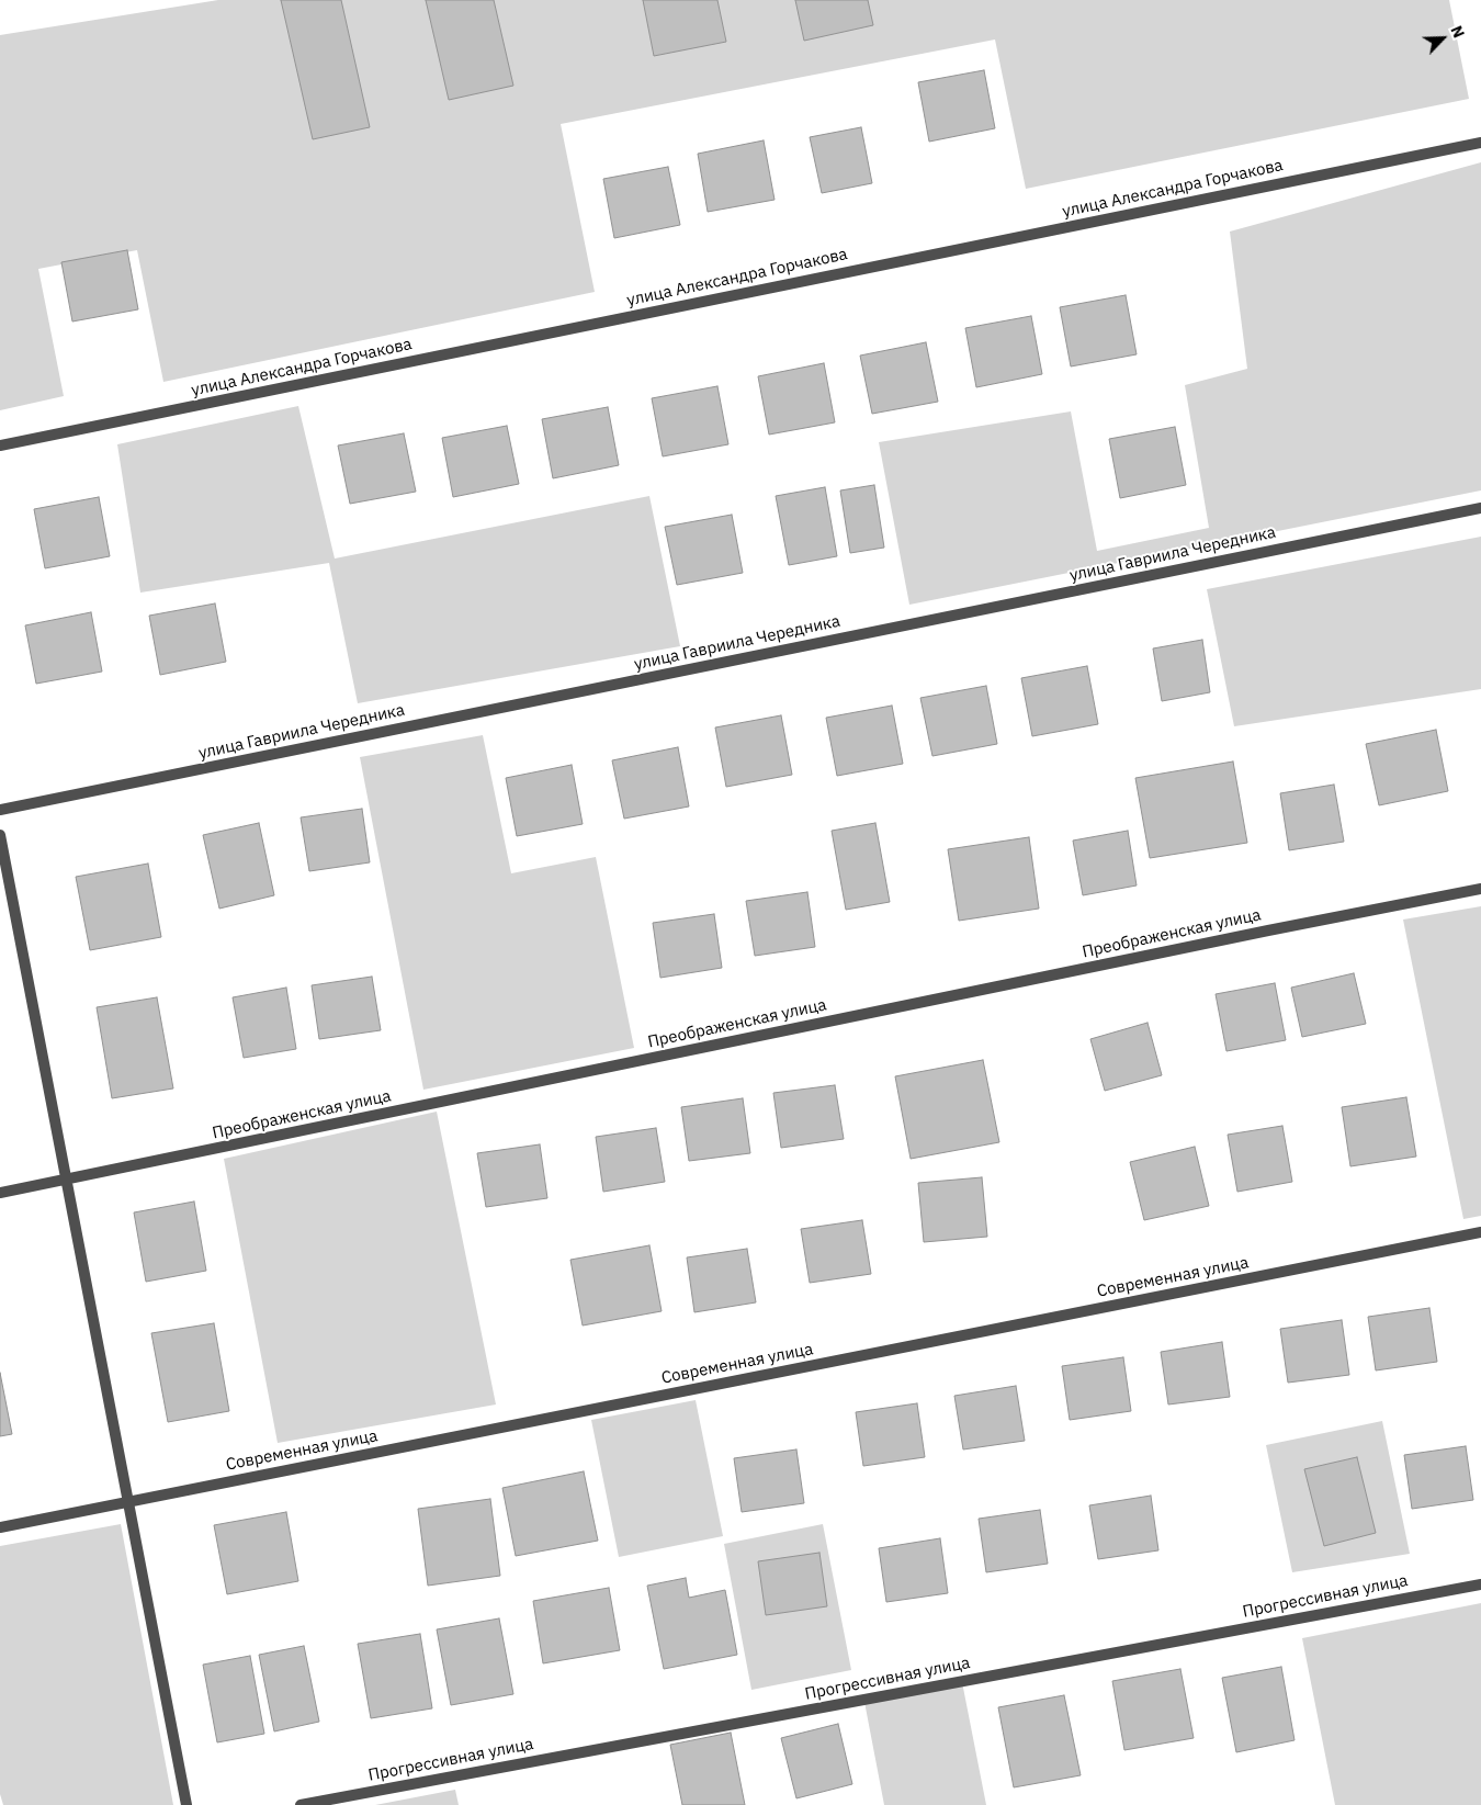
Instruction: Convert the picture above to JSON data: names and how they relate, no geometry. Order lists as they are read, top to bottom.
{
  "streets": {
    "street": [
      "улица Александра Горчакова",
      "улица Гавриила Чередника",
      "Преображенская улица",
      "Современная улица",
      "Прогрессивная улица"
    ]
  },
  "north": "top right"
}
